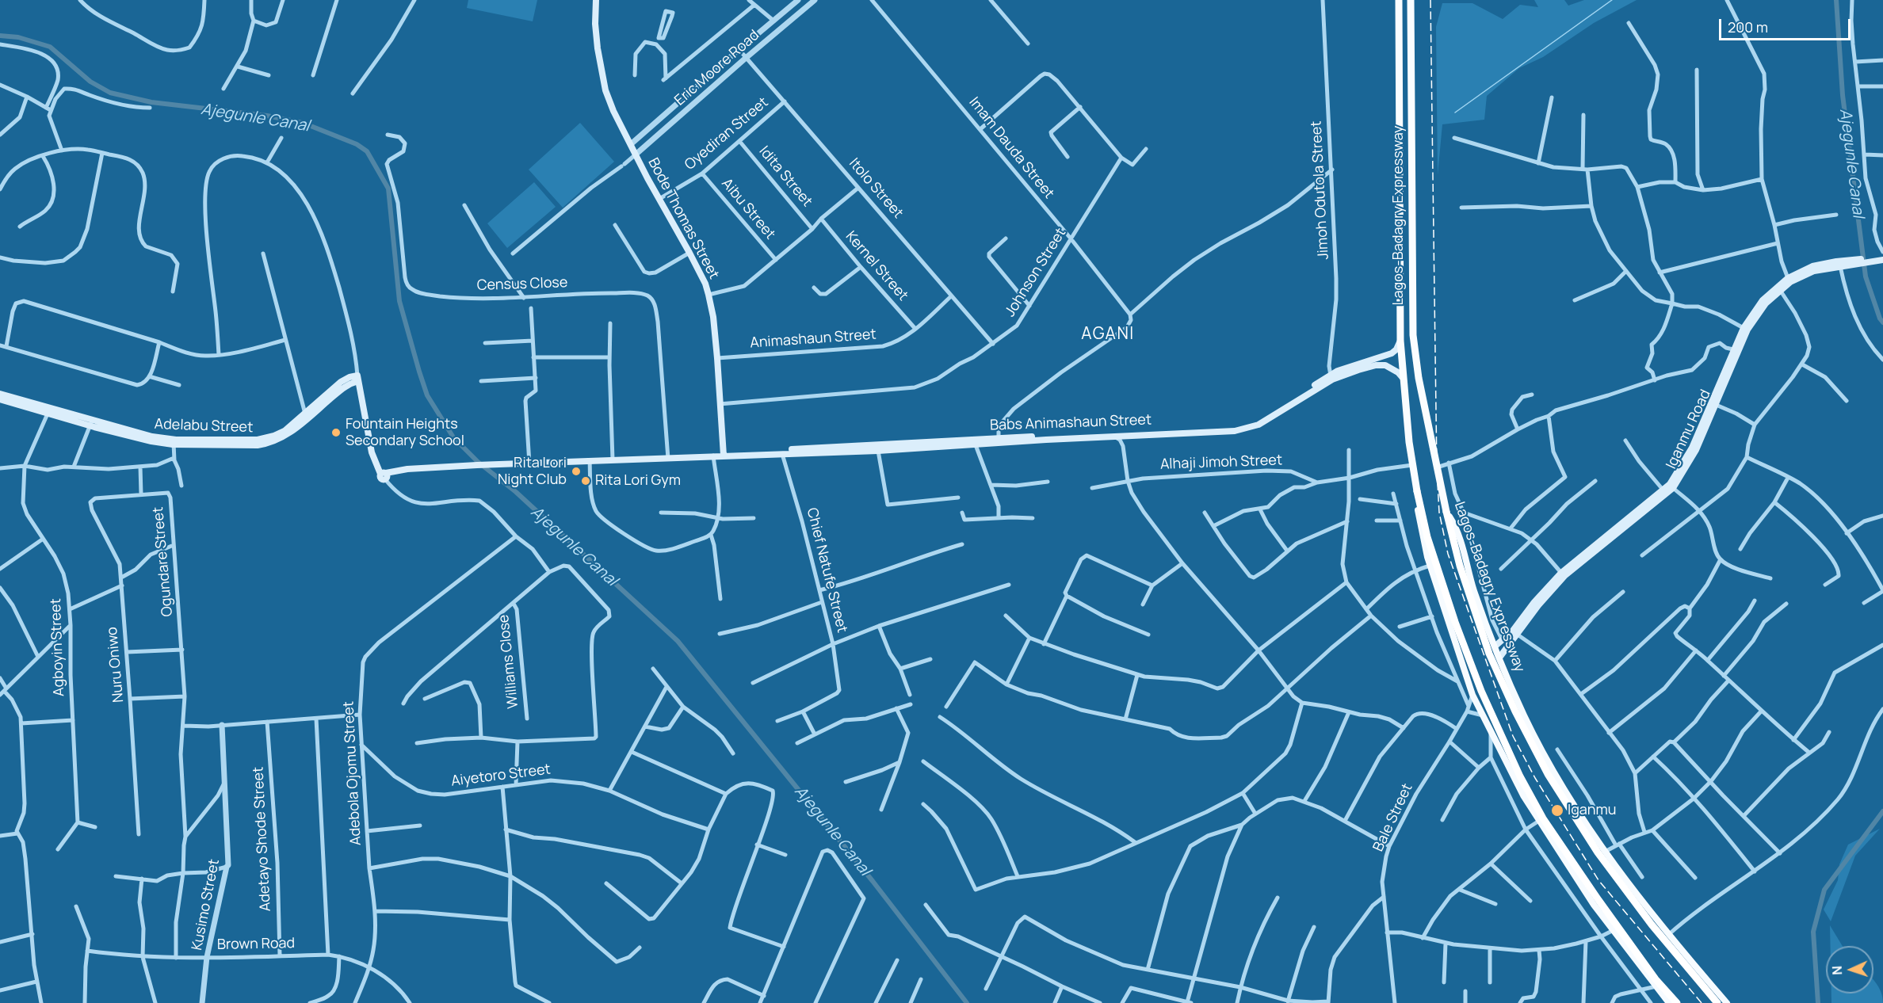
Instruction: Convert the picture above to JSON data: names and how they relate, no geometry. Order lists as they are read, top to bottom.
{
  "streets": {
    "highway": ["Lagos-Badagry Expressway"],
    "main road": [
      "Bode Thomas Street",
      "Babs Animashaun Street",
      "Adelabu Street",
      "Iganmu Road"
    ],
    "street": [
      "Eric Moore Road",
      "Oyediran Street",
      "Imam Dauda Street",
      "Idita Street",
      "Itolo Street",
      "Jimoh Odutola Street",
      "Aibu Street",
      "Kernel Street",
      "Johnson Street",
      "Census Close",
      "Animashaun Street",
      "Alhaji Jimoh Street",
      "Ogundare Street",
      "Chief Natufe Street",
      "Agboyin Street",
      "Williams Close",
      "Nuru Oniwo",
      "Adebola Ojomu Street",
      "Aiyetoro Street",
      "Bale Street",
      "Adetayo Shode Street",
      "Kusimo Street",
      "Brown Road"
    ]
  },
  "crossings": [
    ["Eric Moore Road", "Itolo Street"],
    ["Eric Moore Road", "Bode Thomas Street"],
    ["Oyediran Street", "Idita Street"],
    ["Oyediran Street", "Itolo Street"],
    ["Oyediran Street", "Aibu Street"],
    ["Oyediran Street", "Bode Thomas Street"],
    ["Imam Dauda Street", "Johnson Street"],
    ["Itolo Street", "Johnson Street"],
    ["Itolo Street", "Animashaun Street"],
    ["Jimoh Odutola Street", "Babs Animashaun Street"],
    ["Lagos-Badagry Expressway", "Babs Animashaun Street"],
    ["Lagos-Badagry Expressway", "Iganmu Road"],
    ["Lagos-Badagry Expressway", "Alhaji Jimoh Street"],
    ["Lagos-Badagry Expressway", "Bale Street"],
    ["Bode Thomas Street", "Johnson Street"],
    ["Bode Thomas Street", "Animashaun Street"],
    ["Bode Thomas Street", "Babs Animashaun Street"],
    ["Kernel Street", "Animashaun Street"],
    ["Census Close", "Babs Animashaun Street"],
    ["Babs Animashaun Street", "Chief Natufe Street"],
    ["Ogundare Street", "Nuru Oniwo"],
    ["Ogundare Street", "Brown Road"],
    ["Adebola Ojomu Street", "Aiyetoro Street"],
    ["Adebola Ojomu Street", "Brown Road"],
    ["Adetayo Shode Street", "Brown Road"],
    ["Kusimo Street", "Brown Road"]
  ],
  "districts": ["AGANI"],
  "water": ["Ajegunle Canal"],
  "places": [
    "Fountain Heights Secondary School",
    "Rita Lori Night Club",
    "Rita Lori Gym",
    "Iganmu"
  ],
  "scale_bar": "200 m",
  "north": "left"
}
